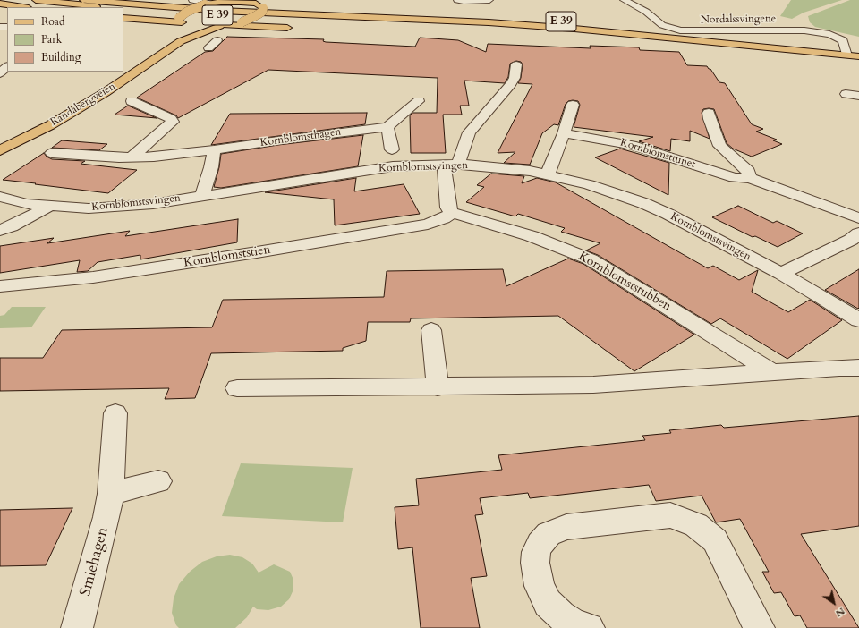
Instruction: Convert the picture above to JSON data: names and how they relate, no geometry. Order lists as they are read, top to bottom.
{
  "streets": {
    "main road": ["E 39", "Randabergveien"],
    "street": [
      "Nordalssvingene",
      "Kornblomsthagen",
      "Kornblomsttunet",
      "Kornblomstsvingen",
      "Kornblomststien",
      "Kornblomststubben",
      "Smiehagen"
    ]
  },
  "crossings": [
    ["E 39", "Nordalssvingene"],
    ["E 39", "Randabergveien"],
    ["Kornblomststien", "Kornblomststubben"]
  ],
  "legend": ["Road", "Park", "Building"],
  "north": "bottom right"
}
